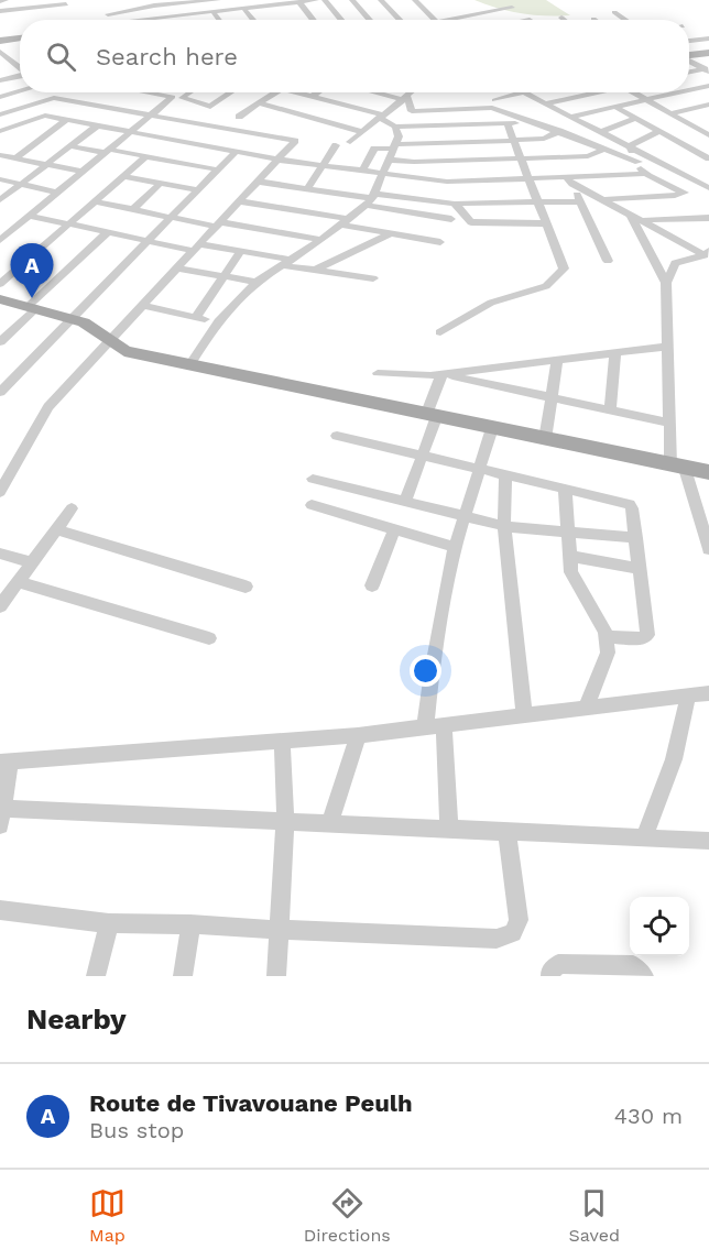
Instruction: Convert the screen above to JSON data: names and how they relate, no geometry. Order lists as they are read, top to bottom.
{
  "page": {
    "search": "Search here",
    "pins": "A",
    "heading": "Nearby",
    "list": [
      {
        "mark": "A",
        "name": "Route de Tivavouane Peulh",
        "note": "Bus stop",
        "value": "430 m"
      }
    ],
    "nav": ["Map", "Directions", "Saved"]
  }
}
